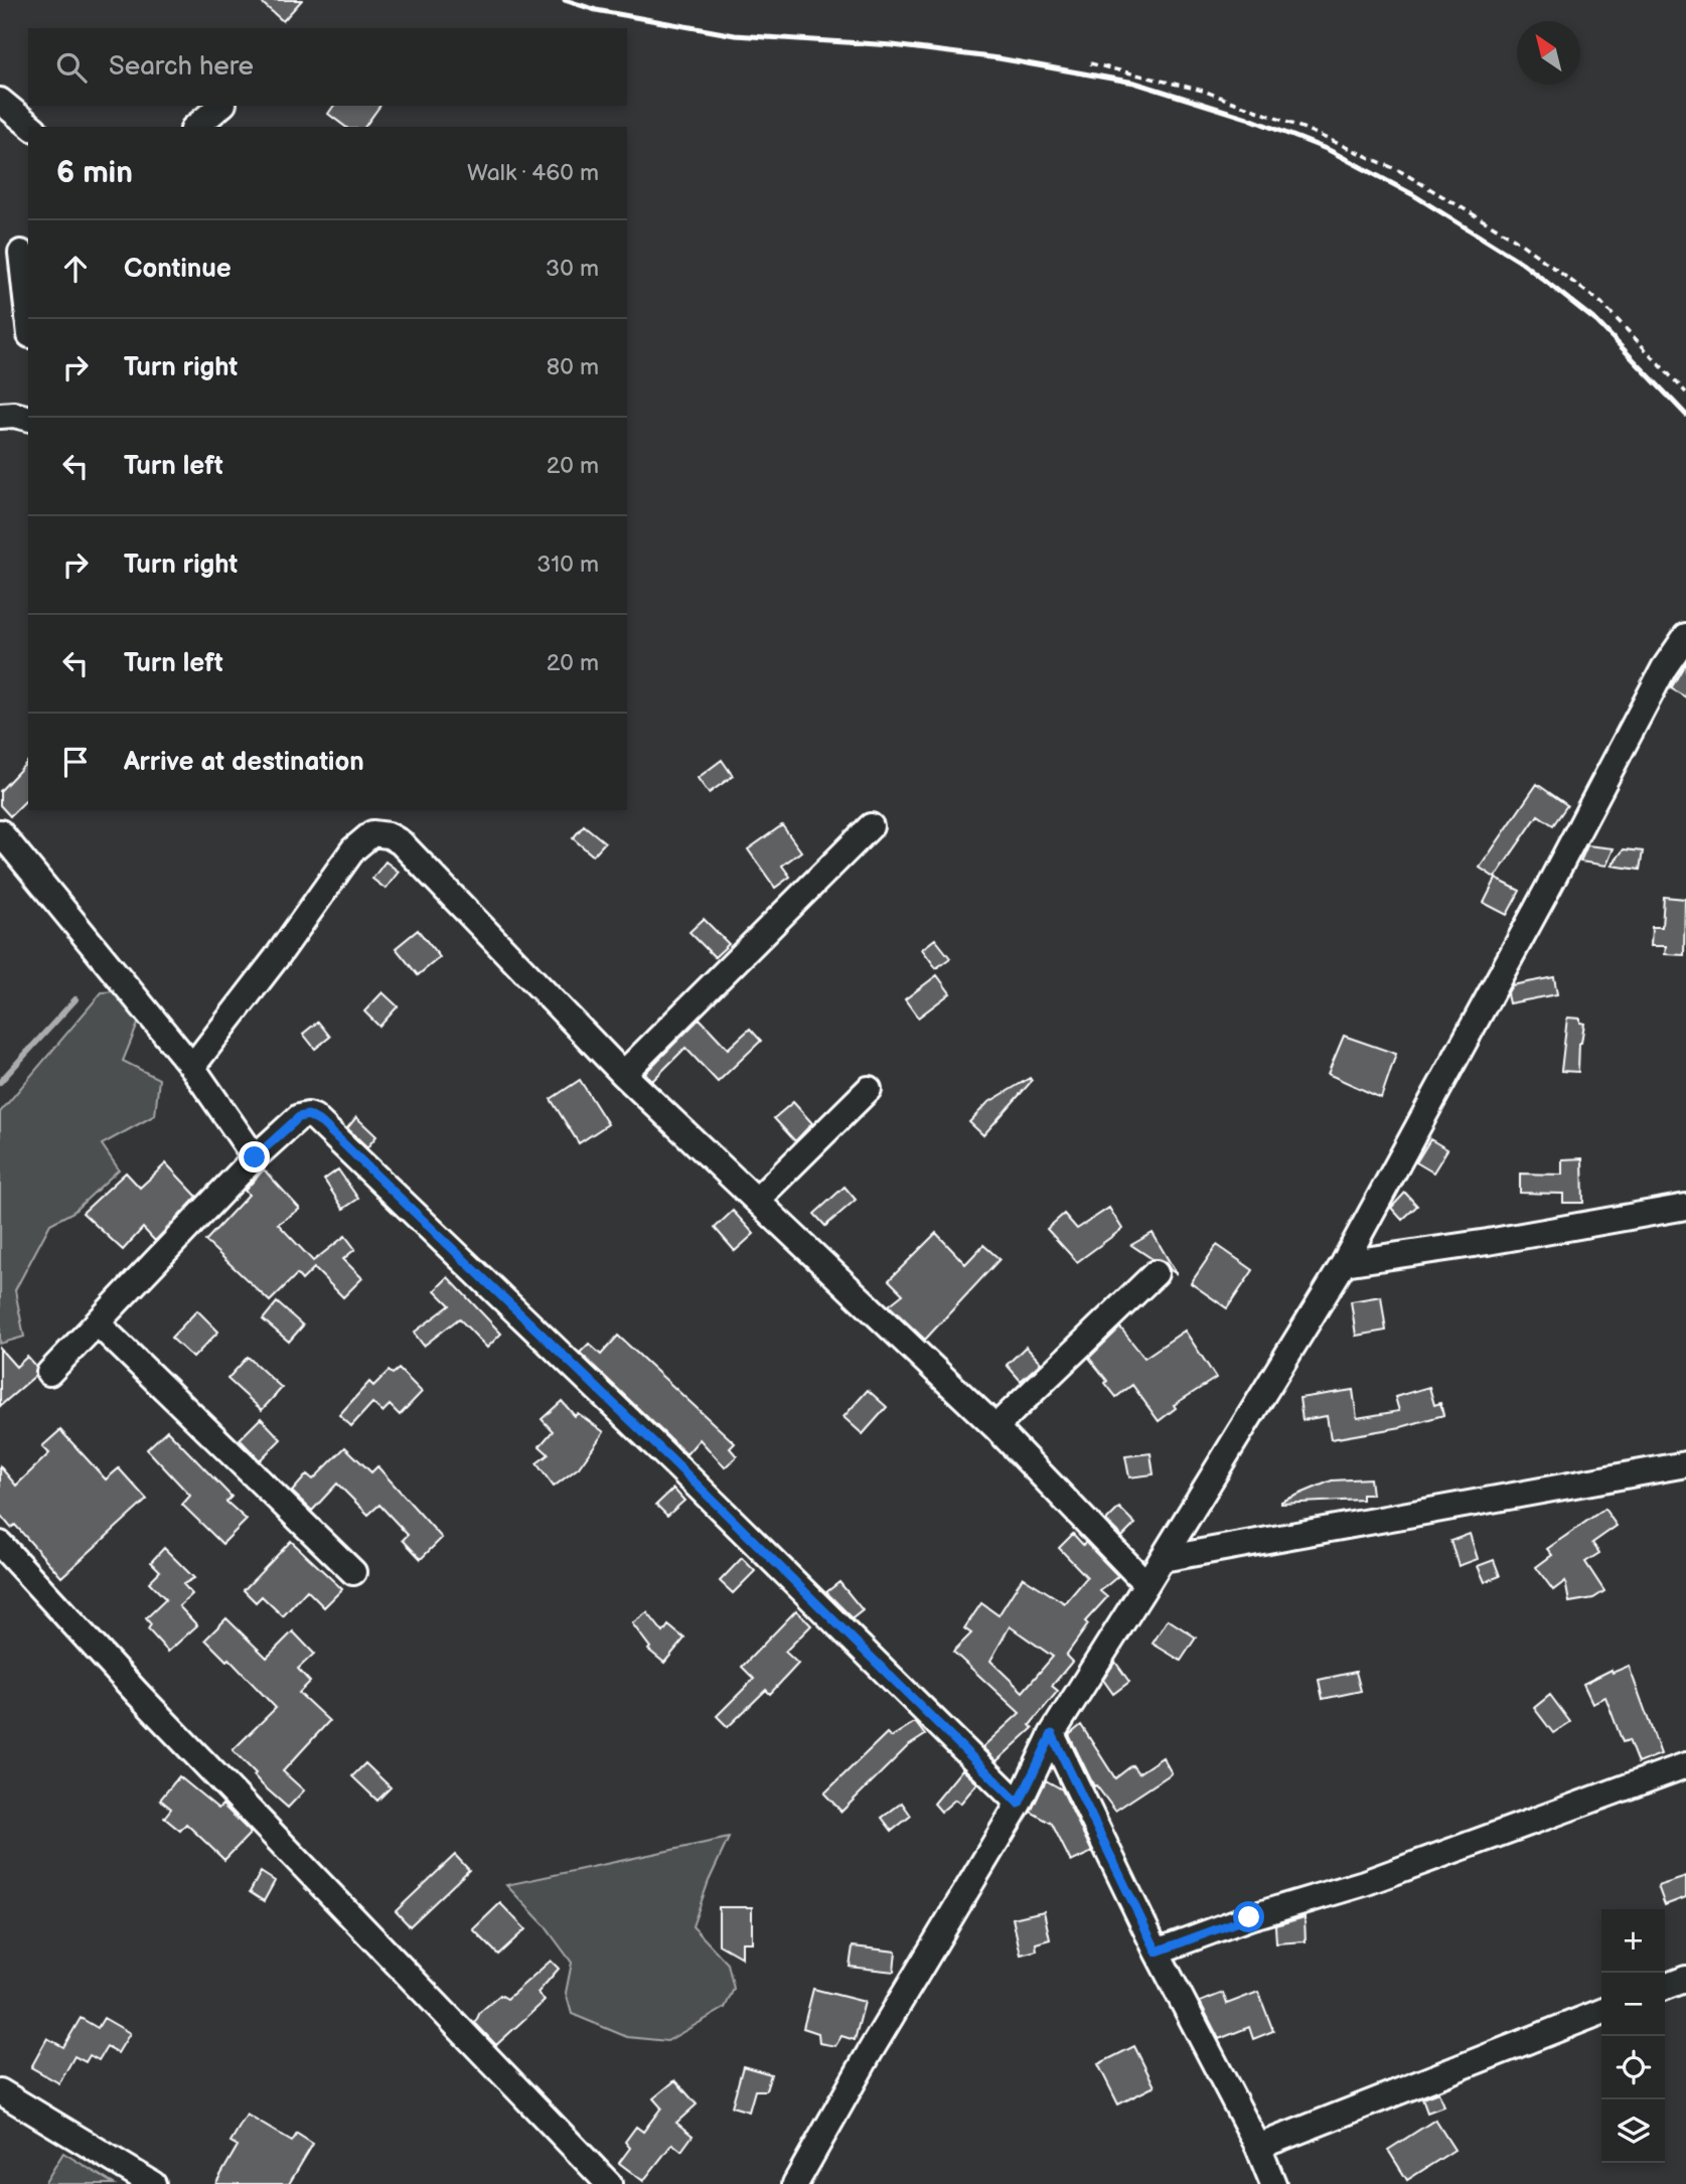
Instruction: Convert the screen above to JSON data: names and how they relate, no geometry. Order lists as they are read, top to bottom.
{
  "north": "top left",
  "page": {
    "search": "Search here",
    "heading": ["6 min", "Walk · 460 m"],
    "list": [
      ["Continue", "30 m"],
      ["Turn right", "80 m"],
      ["Turn left", "20 m"],
      ["Turn right", "310 m"],
      ["Turn left", "20 m"],
      "Arrive at destination"
    ],
    "map_buttons": ["+", "−"]
  }
}
